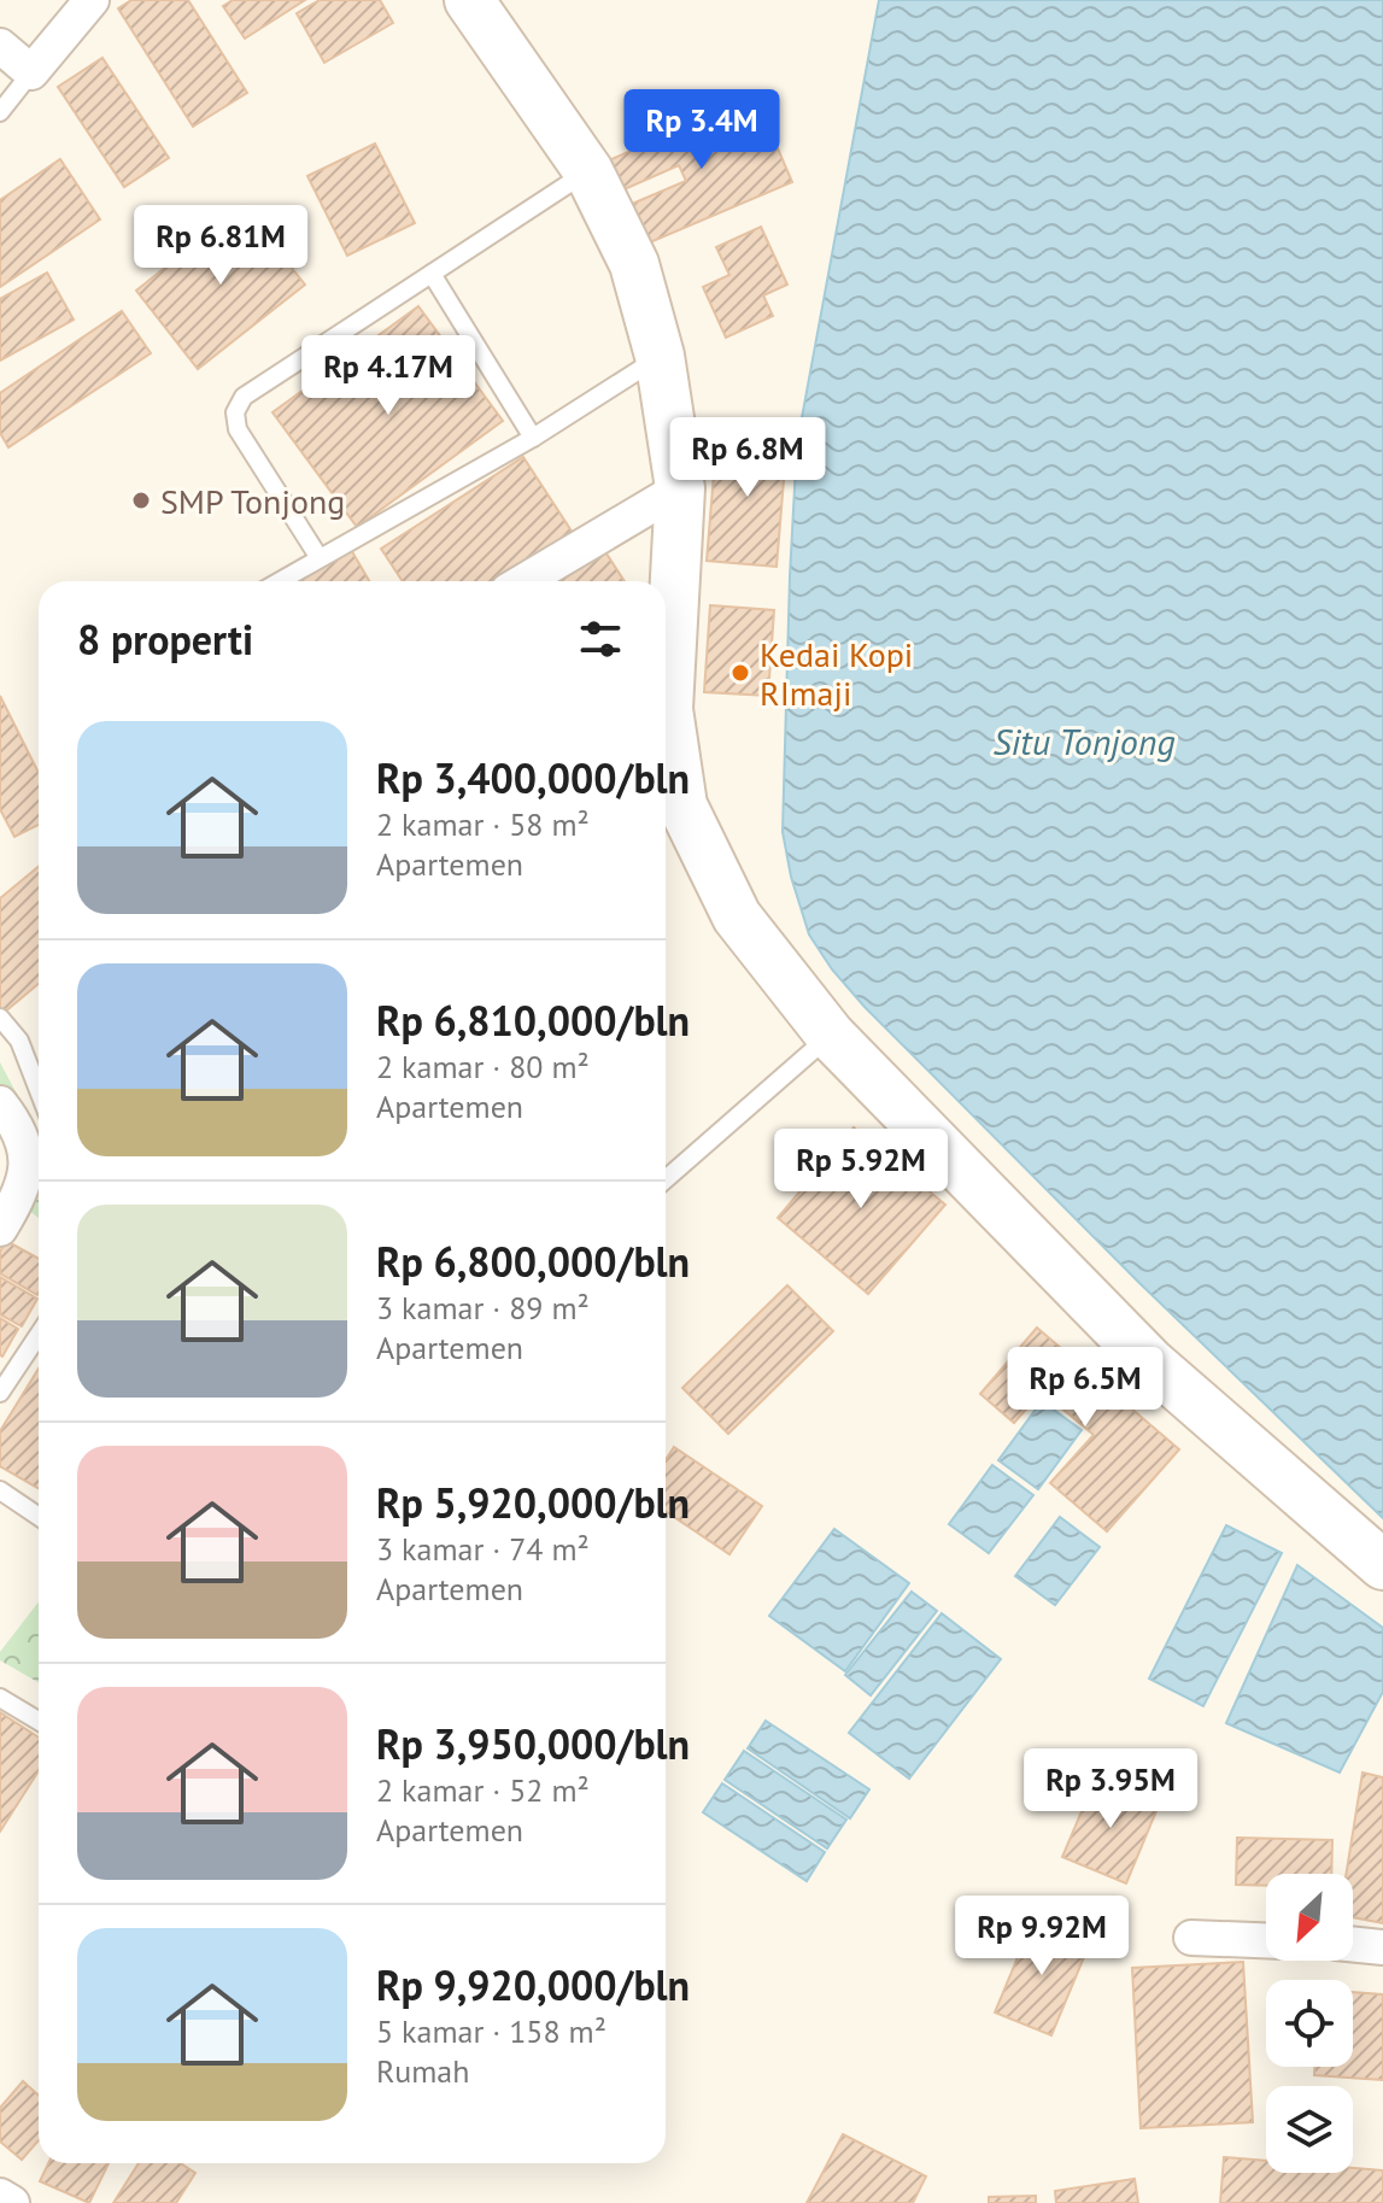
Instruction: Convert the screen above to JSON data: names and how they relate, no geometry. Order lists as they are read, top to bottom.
{
  "water": ["Situ Tonjong"],
  "places": ["SMP Tonjong", "Kedai Kopi RImaji"],
  "north": "bottom left",
  "page": {
    "price": [
      "Rp 3.4M",
      "Rp 6.81M",
      "Rp 4.17M",
      "Rp 6.8M",
      "Rp 5.92M",
      "Rp 6.5M",
      "Rp 3.95M",
      "Rp 9.92M"
    ],
    "heading": "8 properti",
    "list": [
      {
        "name": "Rp 3,400,000/bln",
        "note": "2 kamar · 58 m² · Apartemen"
      },
      {
        "name": "Rp 6,810,000/bln",
        "note": "2 kamar · 80 m² · Apartemen"
      },
      {
        "name": "Rp 6,800,000/bln",
        "note": "3 kamar · 89 m² · Apartemen"
      },
      {
        "name": "Rp 5,920,000/bln",
        "note": "3 kamar · 74 m² · Apartemen"
      },
      {
        "name": "Rp 3,950,000/bln",
        "note": "2 kamar · 52 m² · Apartemen"
      },
      {
        "name": "Rp 9,920,000/bln",
        "note": "5 kamar · 158 m² · Rumah"
      }
    ]
  }
}
